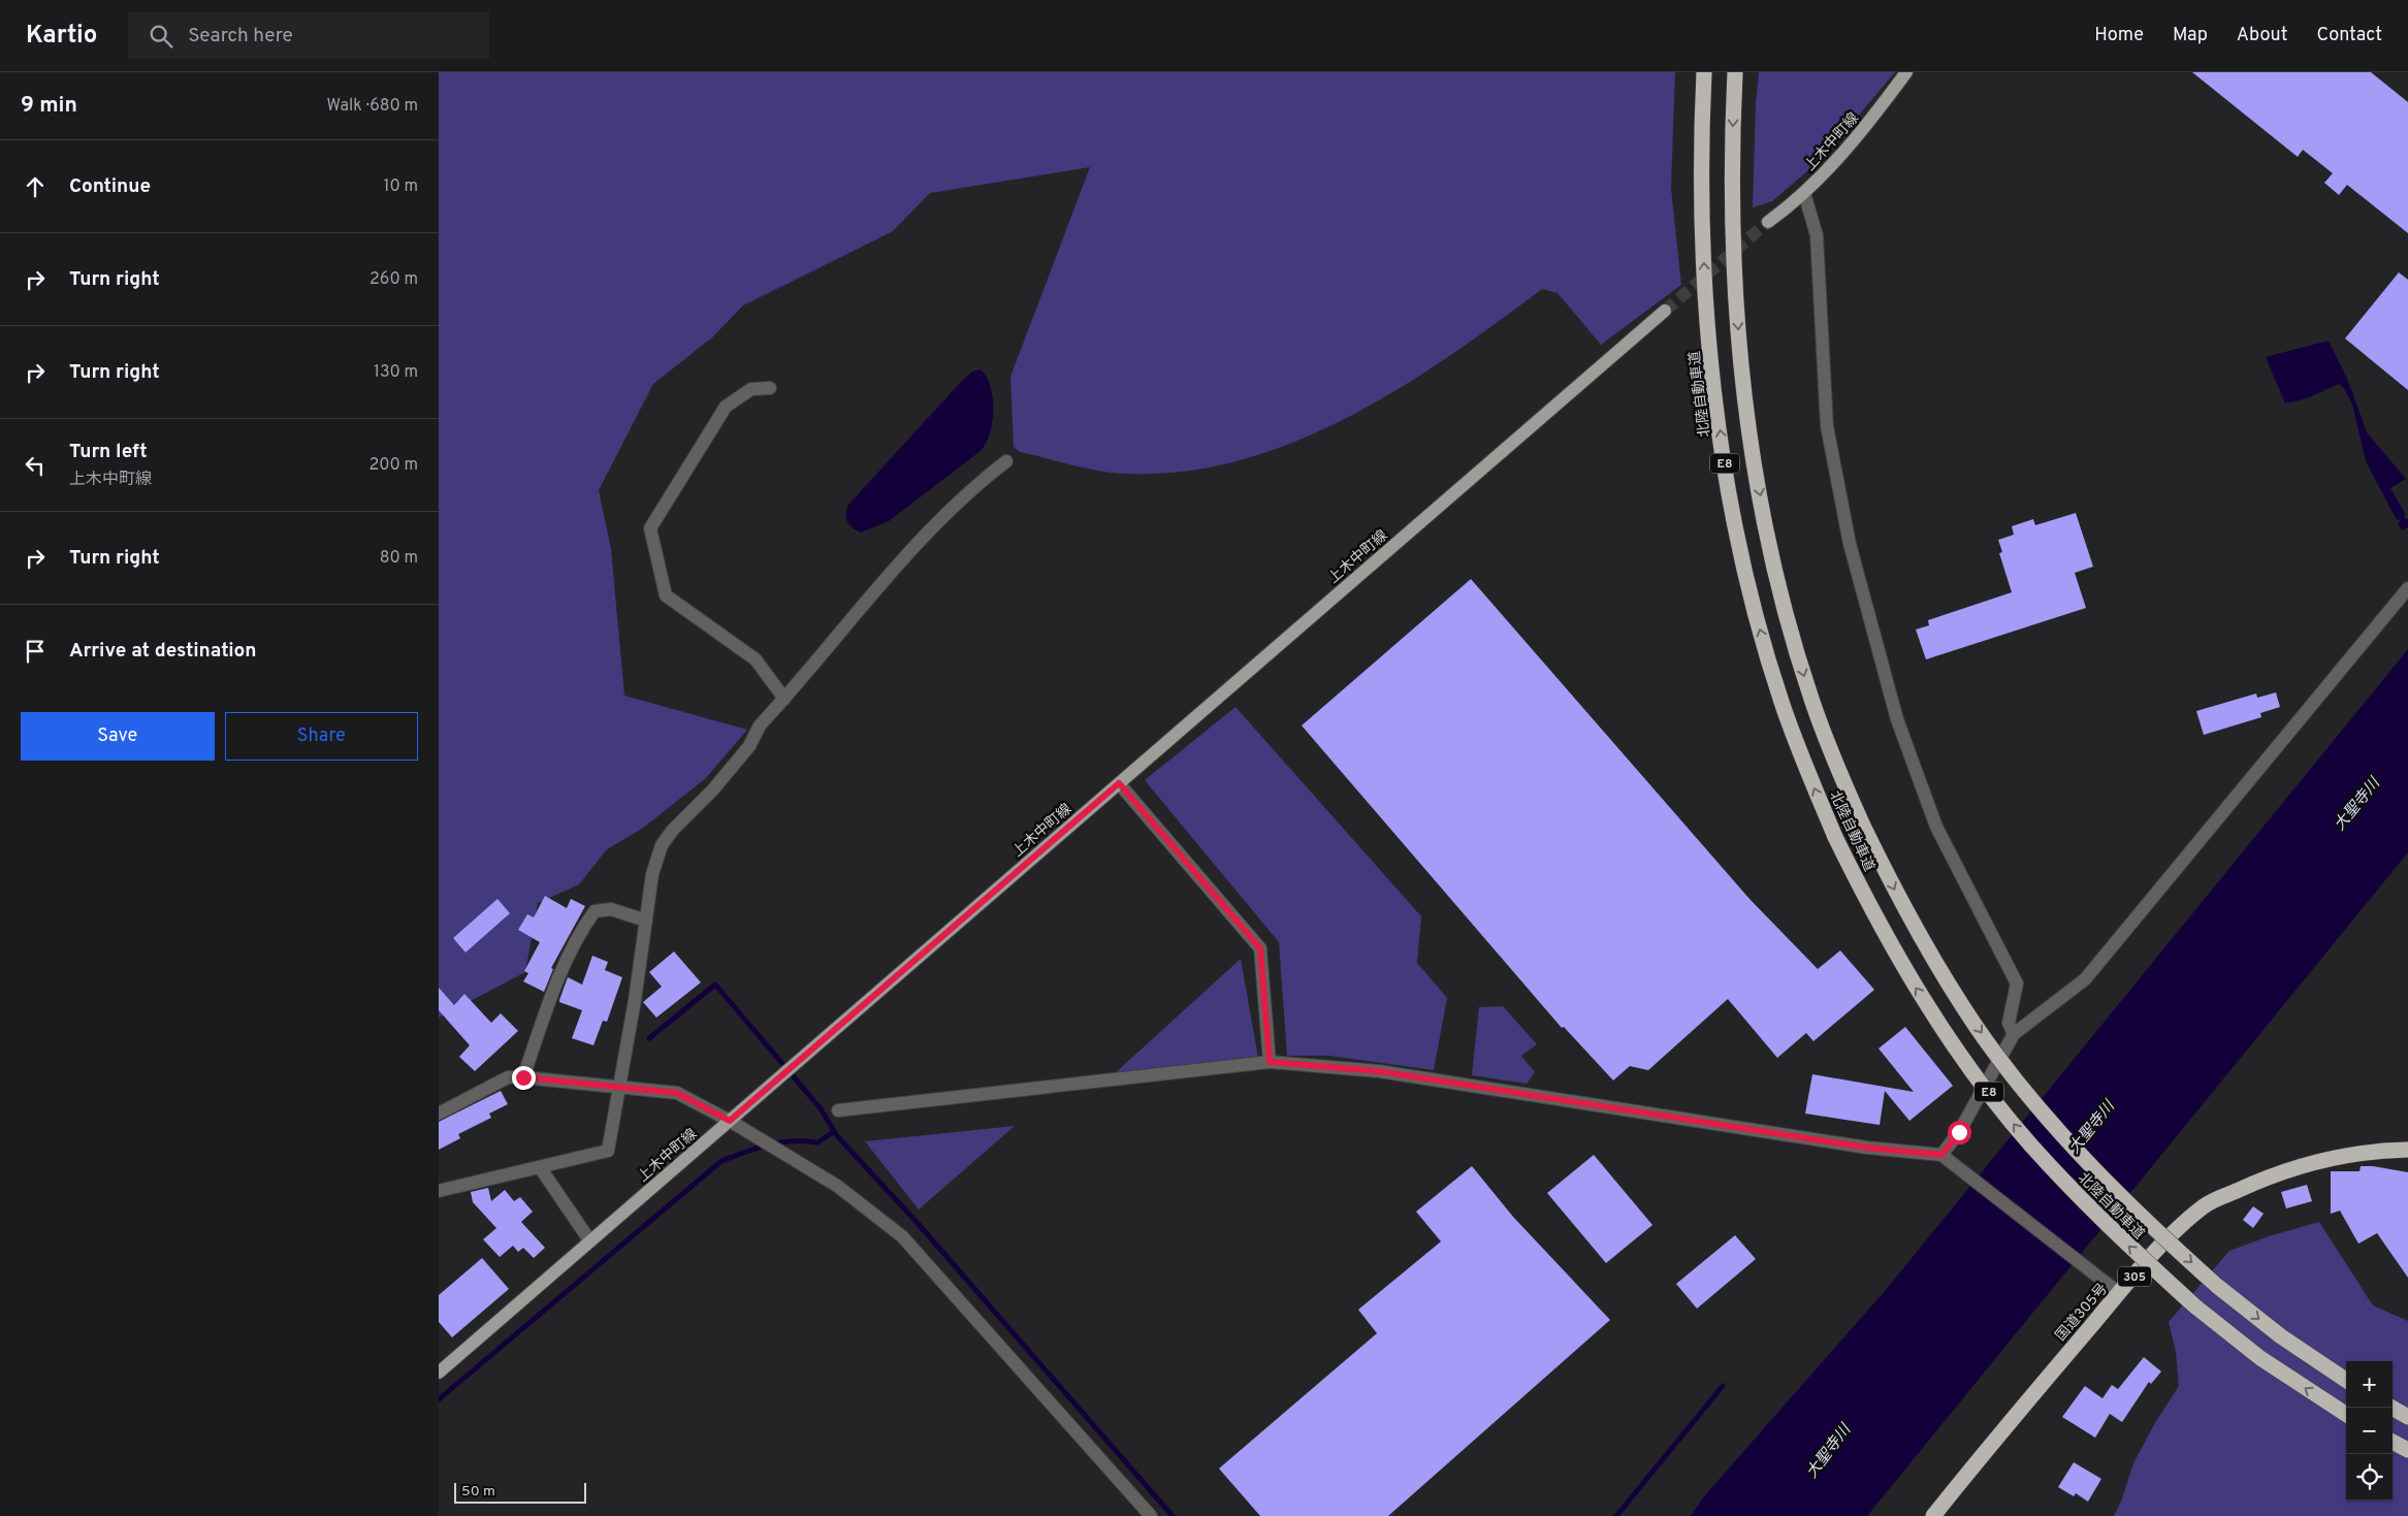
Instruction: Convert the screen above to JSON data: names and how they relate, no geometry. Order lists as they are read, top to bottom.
{
  "streets": {
    "highway": [
      "北陸自動車道",
      "E8",
      "305",
      "国道305号"
    ],
    "main road": ["上木中町線"]
  },
  "water": ["大聖寺川"],
  "scale_bar": "50 m",
  "page": {
    "header": "Kartio",
    "search": "Search here",
    "nav": [
      "Home",
      "Map",
      "About",
      "Contact"
    ],
    "heading": ["9 min", "Walk · 680 m"],
    "list": [
      ["Continue", "10 m"],
      ["Turn right", "260 m"],
      ["Turn right", "130 m"],
      ["Turn left", "上木中町線", "200 m"],
      ["Turn right", "80 m"],
      "Arrive at destination"
    ],
    "buttons": ["Save", "Share"],
    "map_buttons": ["+", "−"],
    "scale": "50 m"
  }
}
